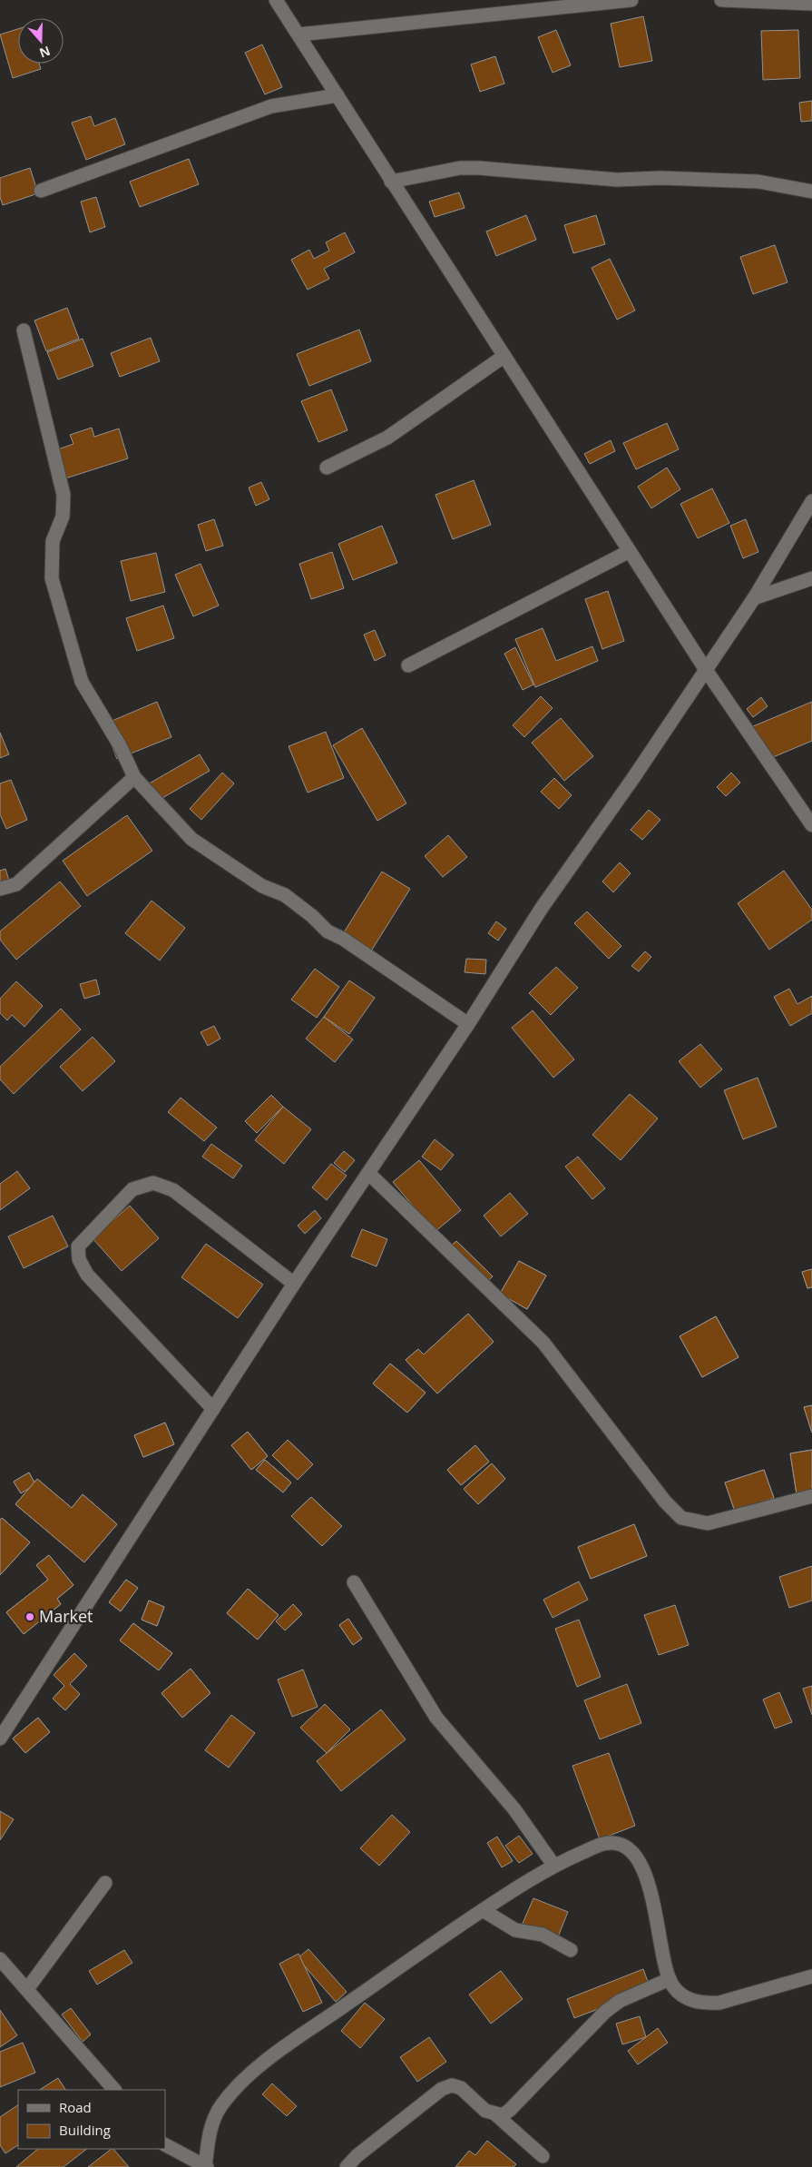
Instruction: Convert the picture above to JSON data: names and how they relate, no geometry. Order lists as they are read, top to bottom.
{
  "places": ["Market"],
  "legend": ["Road", "Building"],
  "north": "bottom"
}
